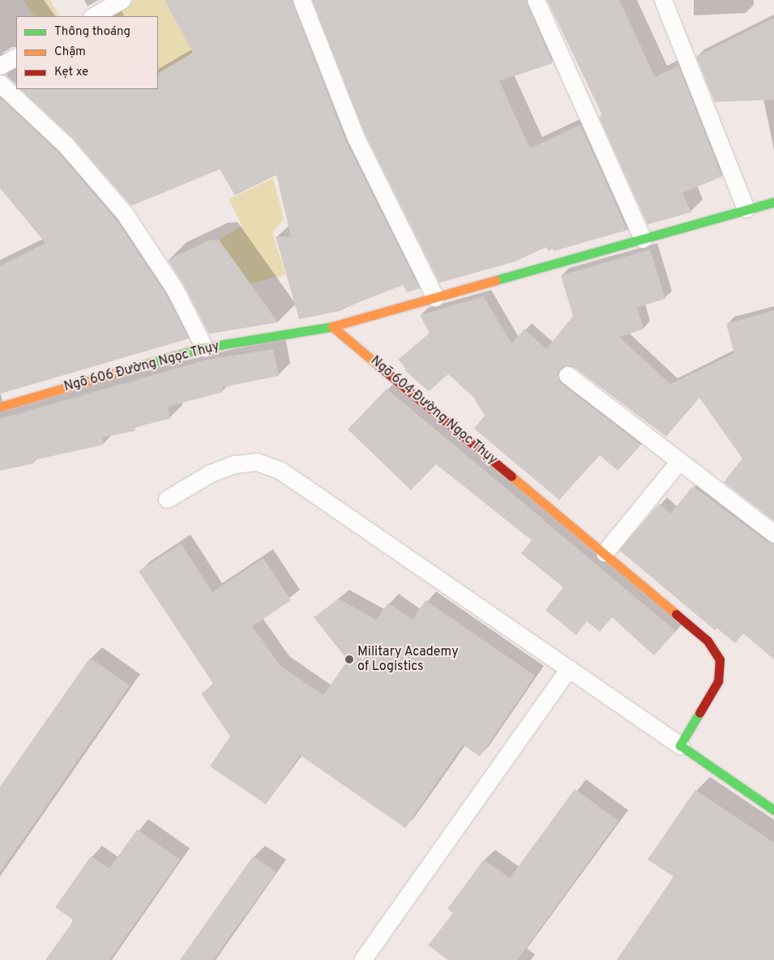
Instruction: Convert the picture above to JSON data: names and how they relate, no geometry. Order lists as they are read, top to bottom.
{
  "streets": {
    "street": ["Ngõ 606 Đường Ngọc Thụy", "Ngõ 604 Đường Ngọc Thụy"]
  },
  "crossings": [
    ["Ngõ 606 Đường Ngọc Thụy", "Ngõ 604 Đường Ngọc Thụy"]
  ],
  "places": ["Military Academy of Logistics"],
  "legend": ["Thông thoáng", "Chậm", "Kẹt xe"]
}
